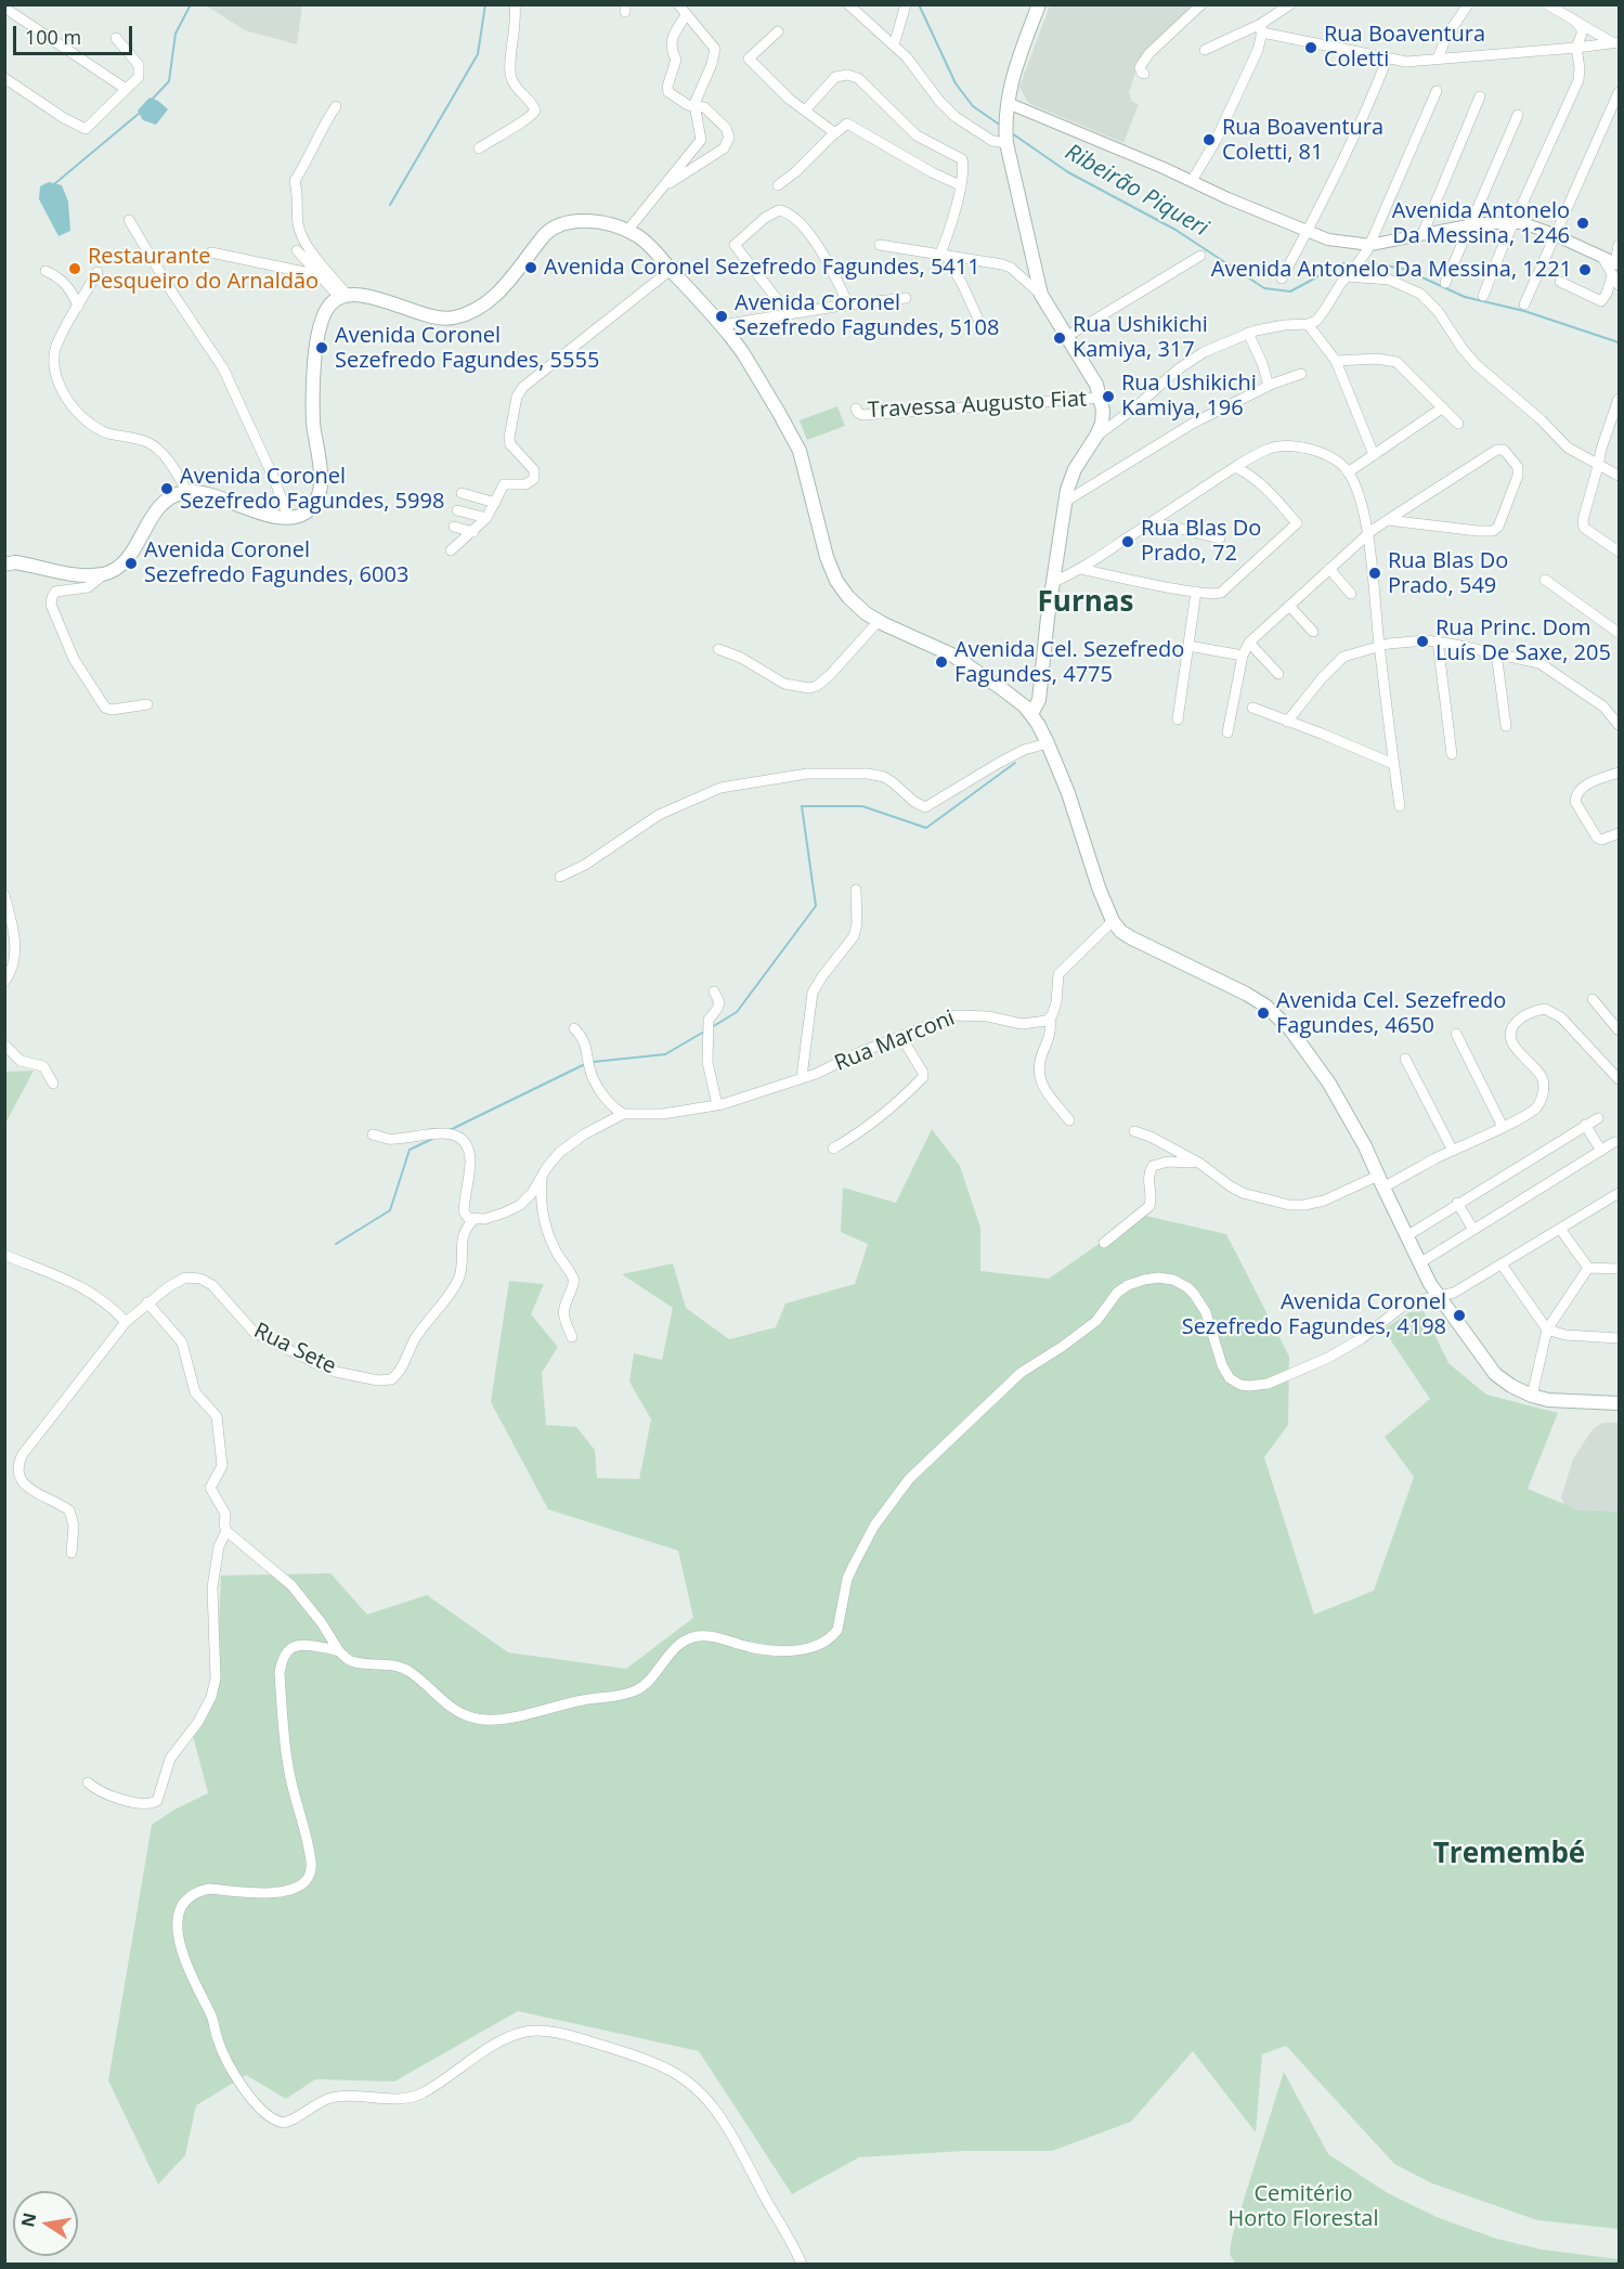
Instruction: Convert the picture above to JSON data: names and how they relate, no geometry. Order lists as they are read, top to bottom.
{
  "streets": {
    "street": ["Travessa Augusto Fiat", "Rua Marconi", "Rua Sete"]
  },
  "districts": ["Furnas", "Tremembé"],
  "water": ["Ribeirão Piqueri"],
  "parks": ["Cemitério Horto Florestal"],
  "places": [
    "Rua Boaventura Coletti",
    "Rua Boaventura Coletti, 81",
    "Avenida Antonelo Da Messina, 1246",
    "Avenida Coronel Sezefredo Fagundes, 5411",
    "Restaurante Pesqueiro do Arnaldão",
    "Avenida Antonelo Da Messina, 1221",
    "Avenida Coronel Sezefredo Fagundes, 5108",
    "Rua Ushikichi Kamiya, 317",
    "Avenida Coronel Sezefredo Fagundes, 5555",
    "Rua Ushikichi Kamiya, 196",
    "Avenida Coronel Sezefredo Fagundes, 5998",
    "Rua Blas Do Prado, 72",
    "Avenida Coronel Sezefredo Fagundes, 6003",
    "Rua Blas Do Prado, 549",
    "Rua Princ. Dom Luís De Saxe, 205",
    "Avenida Cel. Sezefredo Fagundes, 4775",
    "Avenida Cel. Sezefredo Fagundes, 4650",
    "Avenida Coronel Sezefredo Fagundes, 4198"
  ],
  "scale_bar": "100 m",
  "north": "left"
}
